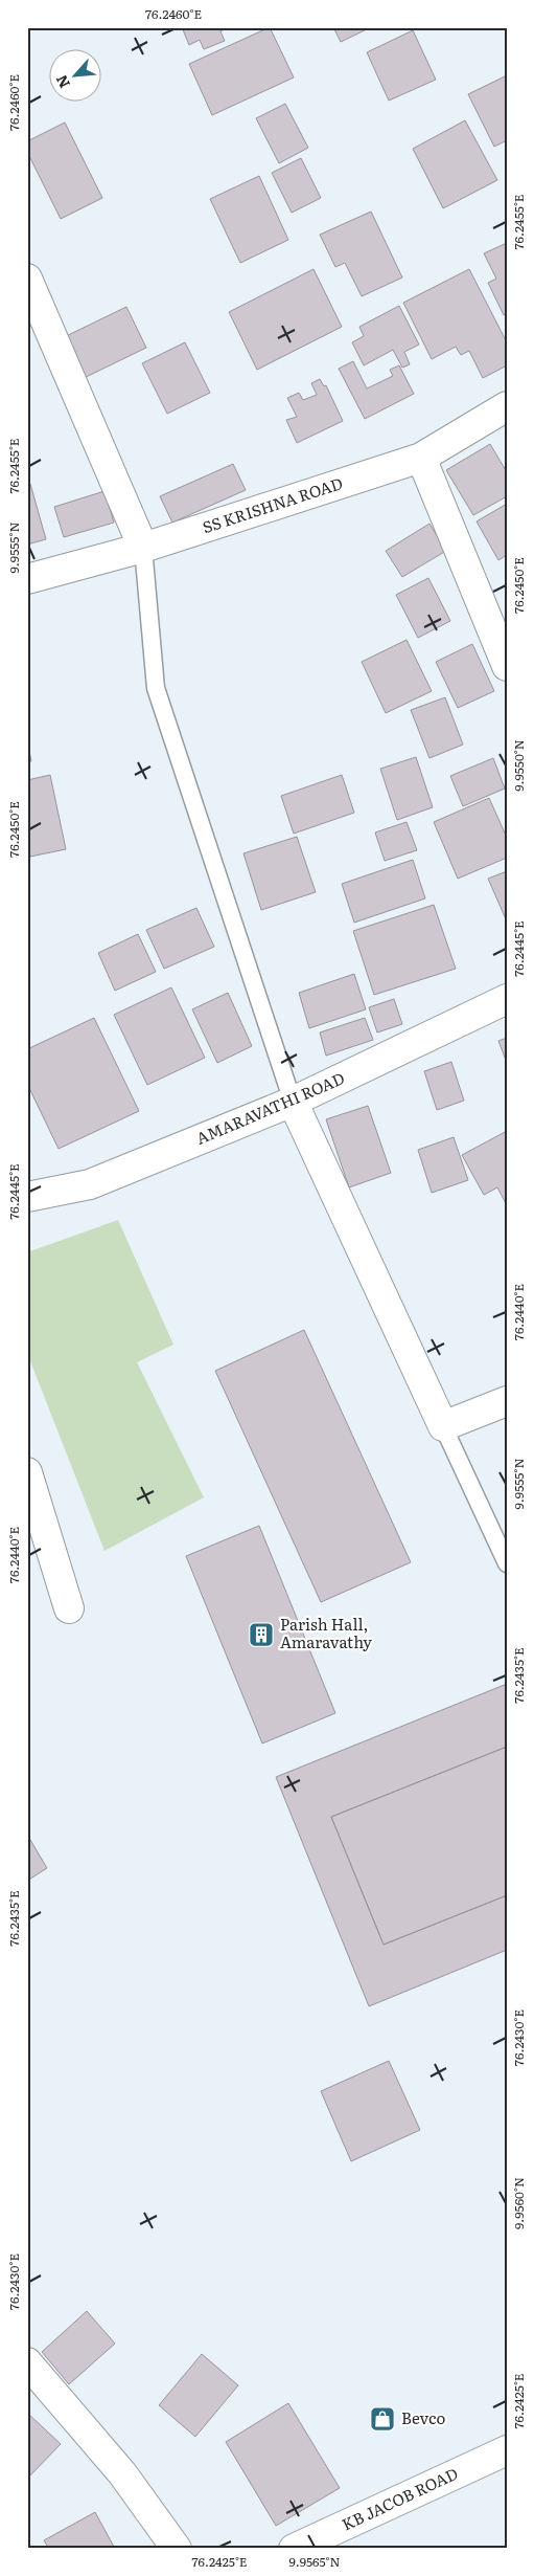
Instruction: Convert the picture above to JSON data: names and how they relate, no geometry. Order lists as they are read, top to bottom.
{
  "streets": {
    "street": ["SS KRISHNA ROAD", "AMARAVATHI ROAD", "KB JACOB ROAD"]
  },
  "places": {
    "building": ["Parish Hall, Amaravathy"],
    "shop": ["Bevco"]
  },
  "north": "bottom left",
  "coordinates": [
    "76.2460°E",
    "76.2455°E",
    "9.9555°N",
    "76.2450°E",
    "9.9550°N",
    "76.2445°E",
    "76.2440°E",
    "76.2435°E",
    "76.2430°E",
    "9.9560°N",
    "76.2425°E",
    "9.9565°N"
  ]
}
